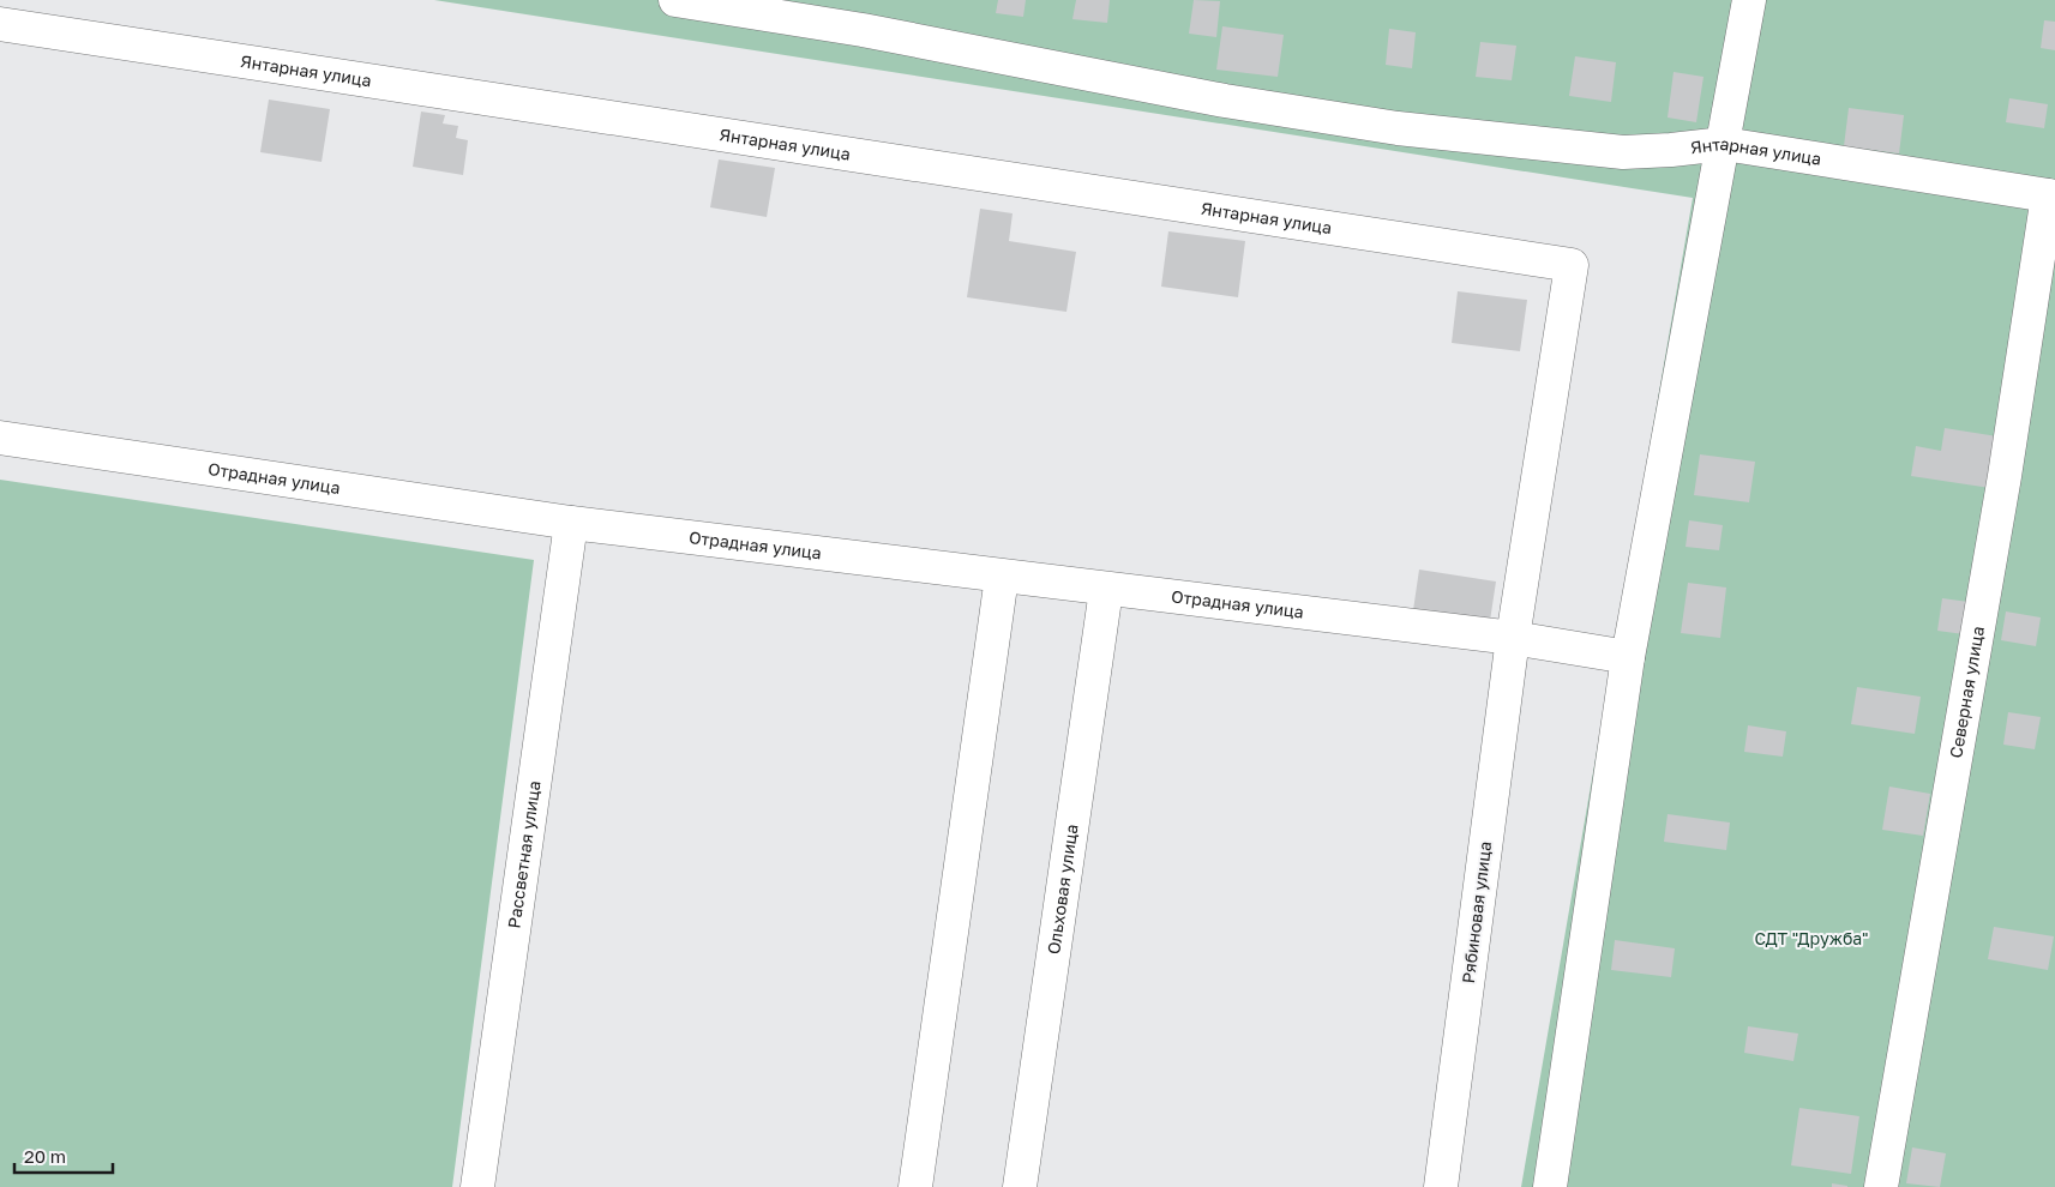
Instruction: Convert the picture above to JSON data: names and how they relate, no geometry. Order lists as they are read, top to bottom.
{
  "streets": {
    "street": [
      "Янтарная улица",
      "Отрадная улица",
      "Северная улица",
      "Рассветная улица",
      "Ольховая улица",
      "Рябиновая улица"
    ]
  },
  "crossings": [
    ["Янтарная улица", "Северная улица"],
    ["Янтарная улица", "Рябиновая улица"],
    ["Отрадная улица", "Рассветная улица"],
    ["Отрадная улица", "Ольховая улица"],
    ["Отрадная улица", "Рябиновая улица"]
  ],
  "parks": ["СДТ \"Дружба\""],
  "scale_bar": "20 m"
}
